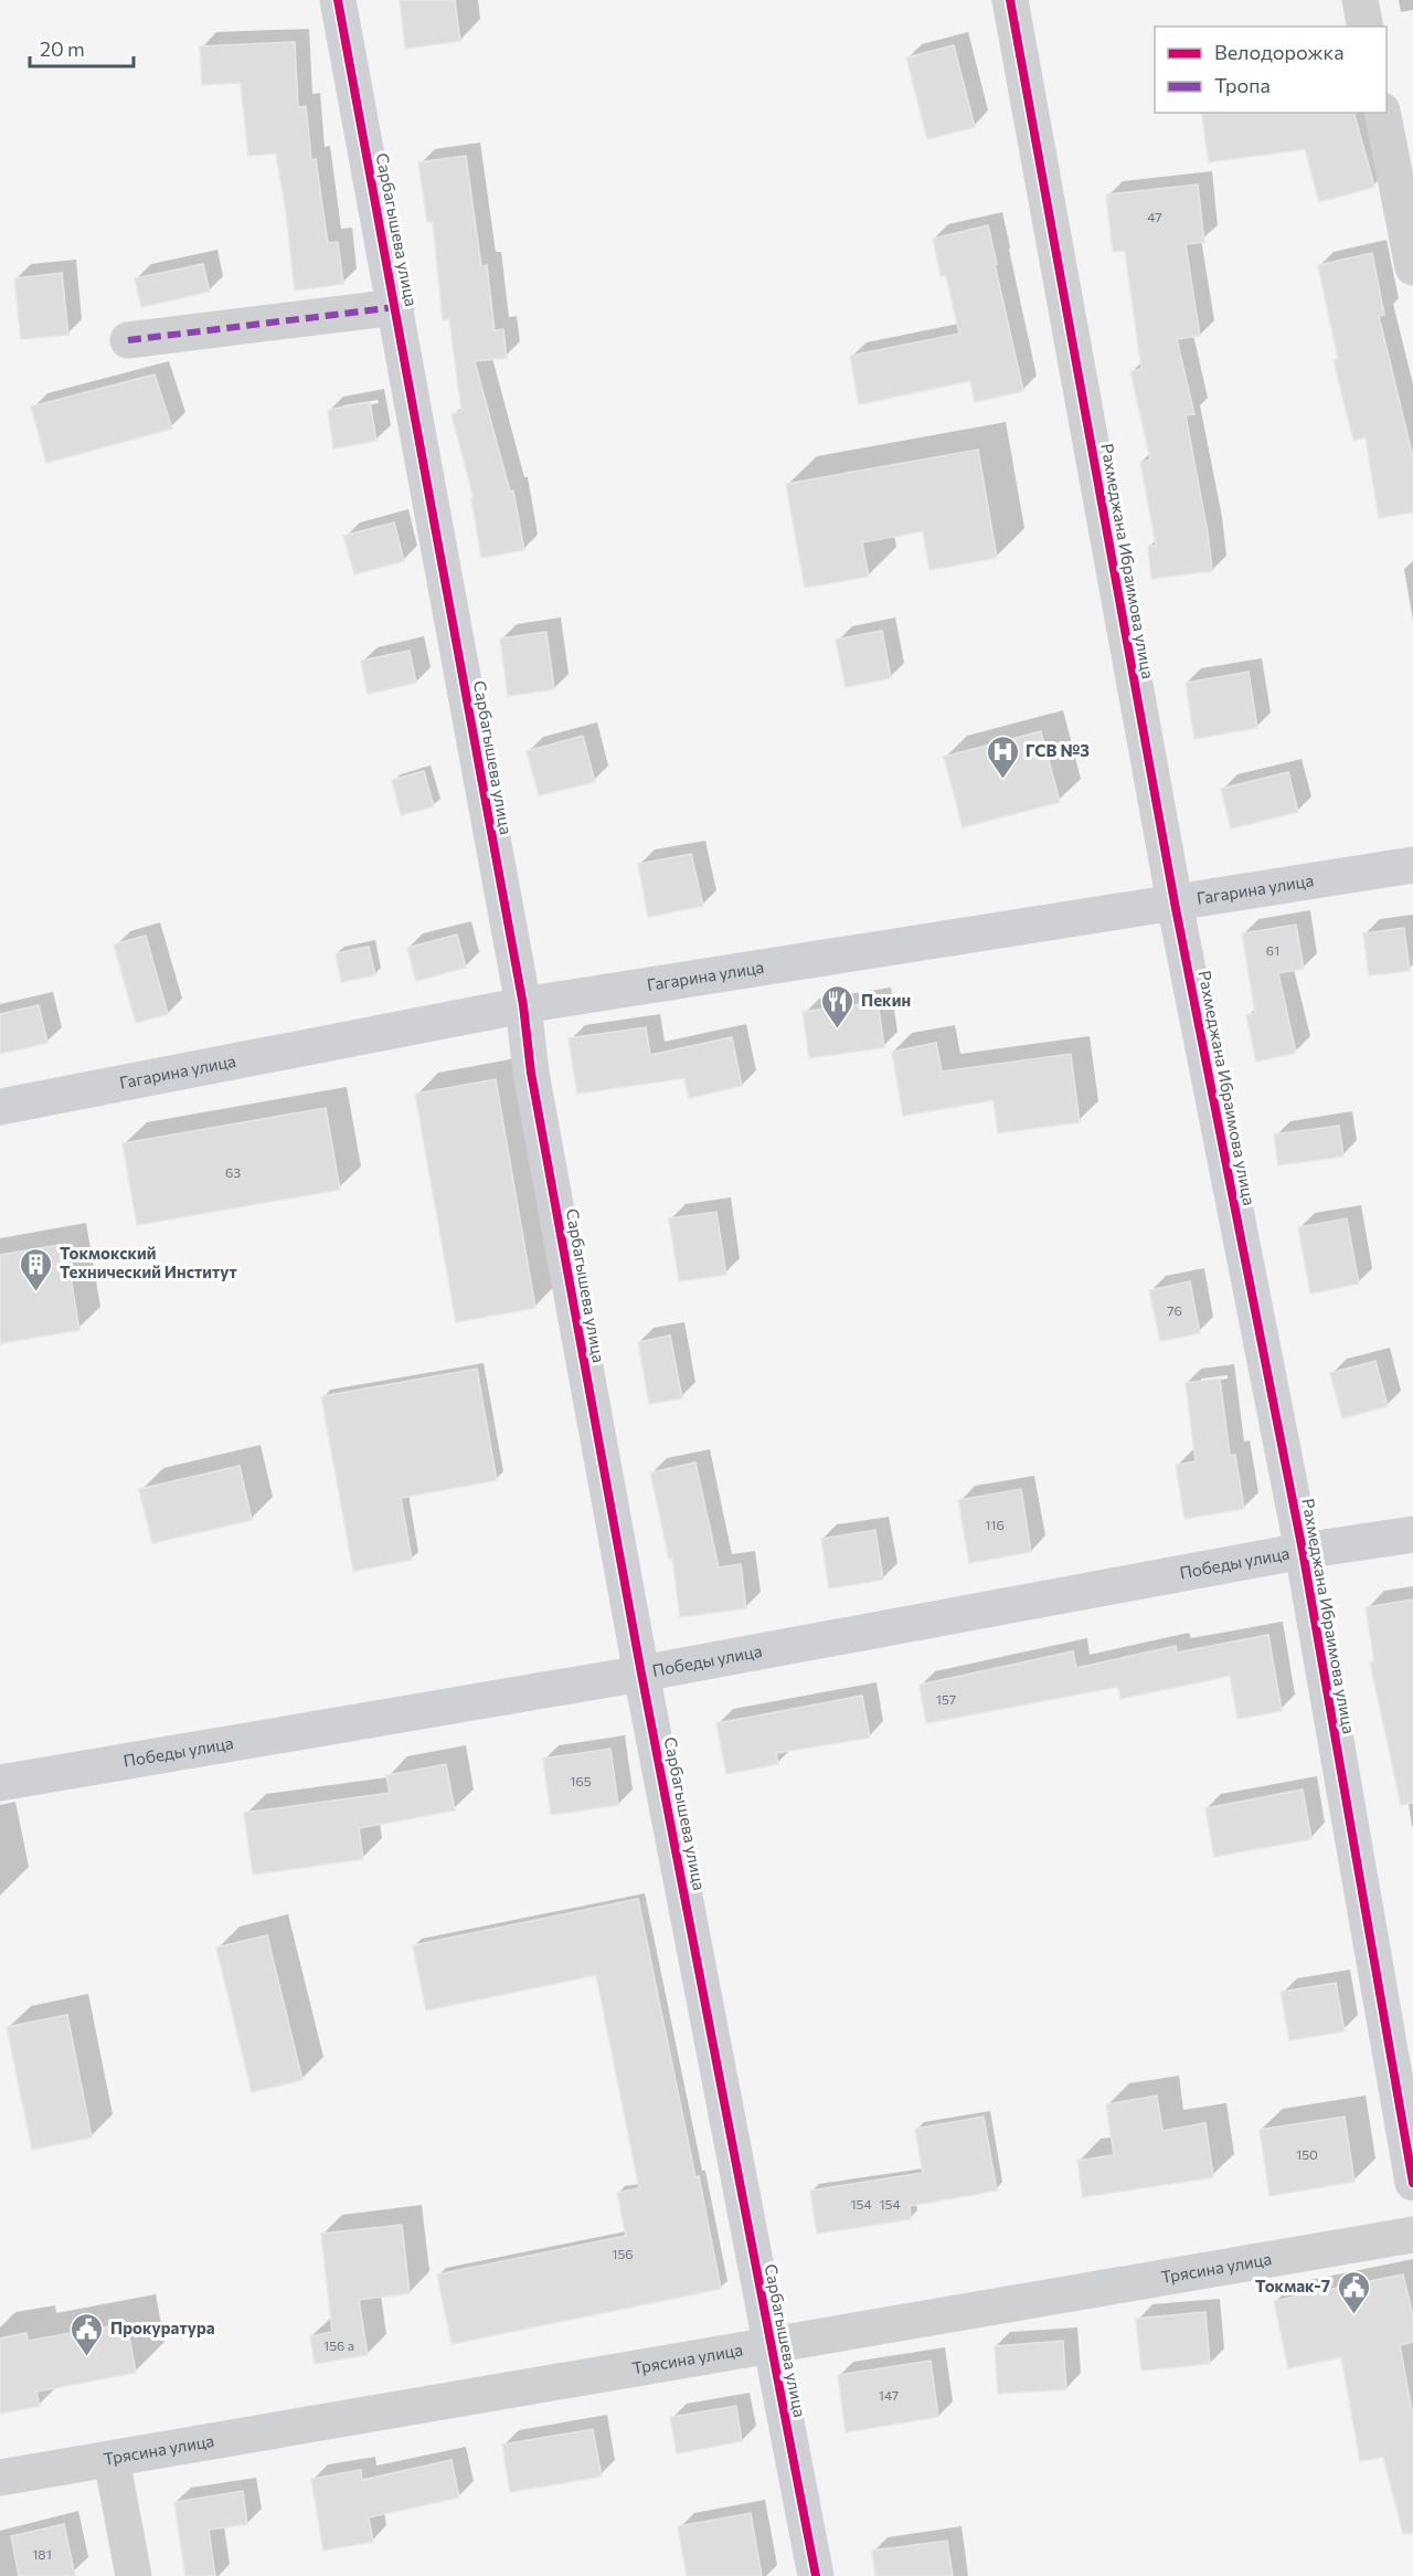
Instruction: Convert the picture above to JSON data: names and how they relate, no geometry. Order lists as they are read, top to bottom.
{
  "streets": {
    "street": [
      "Сарбагышева улица",
      "Рахмеджана Ибраимова улица",
      "Гагарина улица",
      "Победы улица",
      "Трясина улица"
    ]
  },
  "crossings": [
    ["Сарбагышева улица", "Гагарина улица"],
    ["Сарбагышева улица", "Победы улица"],
    ["Сарбагышева улица", "Трясина улица"],
    ["Рахмеджана Ибраимова улица", "Гагарина улица"],
    ["Рахмеджана Ибраимова улица", "Победы улица"]
  ],
  "places": {
    "hospital": ["ГСВ №3"],
    "restaurant": ["Пекин"],
    "building": ["Токмокский Технический Институт"],
    "public building": ["Токмак-7", "Прокуратура"]
  },
  "house_numbers": [
    "47",
    "61",
    "63",
    "76",
    "116",
    "157",
    "165",
    "150",
    "154",
    "154",
    "156",
    "156 а",
    "147",
    "181"
  ],
  "legend": ["Велодорожка", "Тропа"],
  "scale_bar": "20 m"
}
